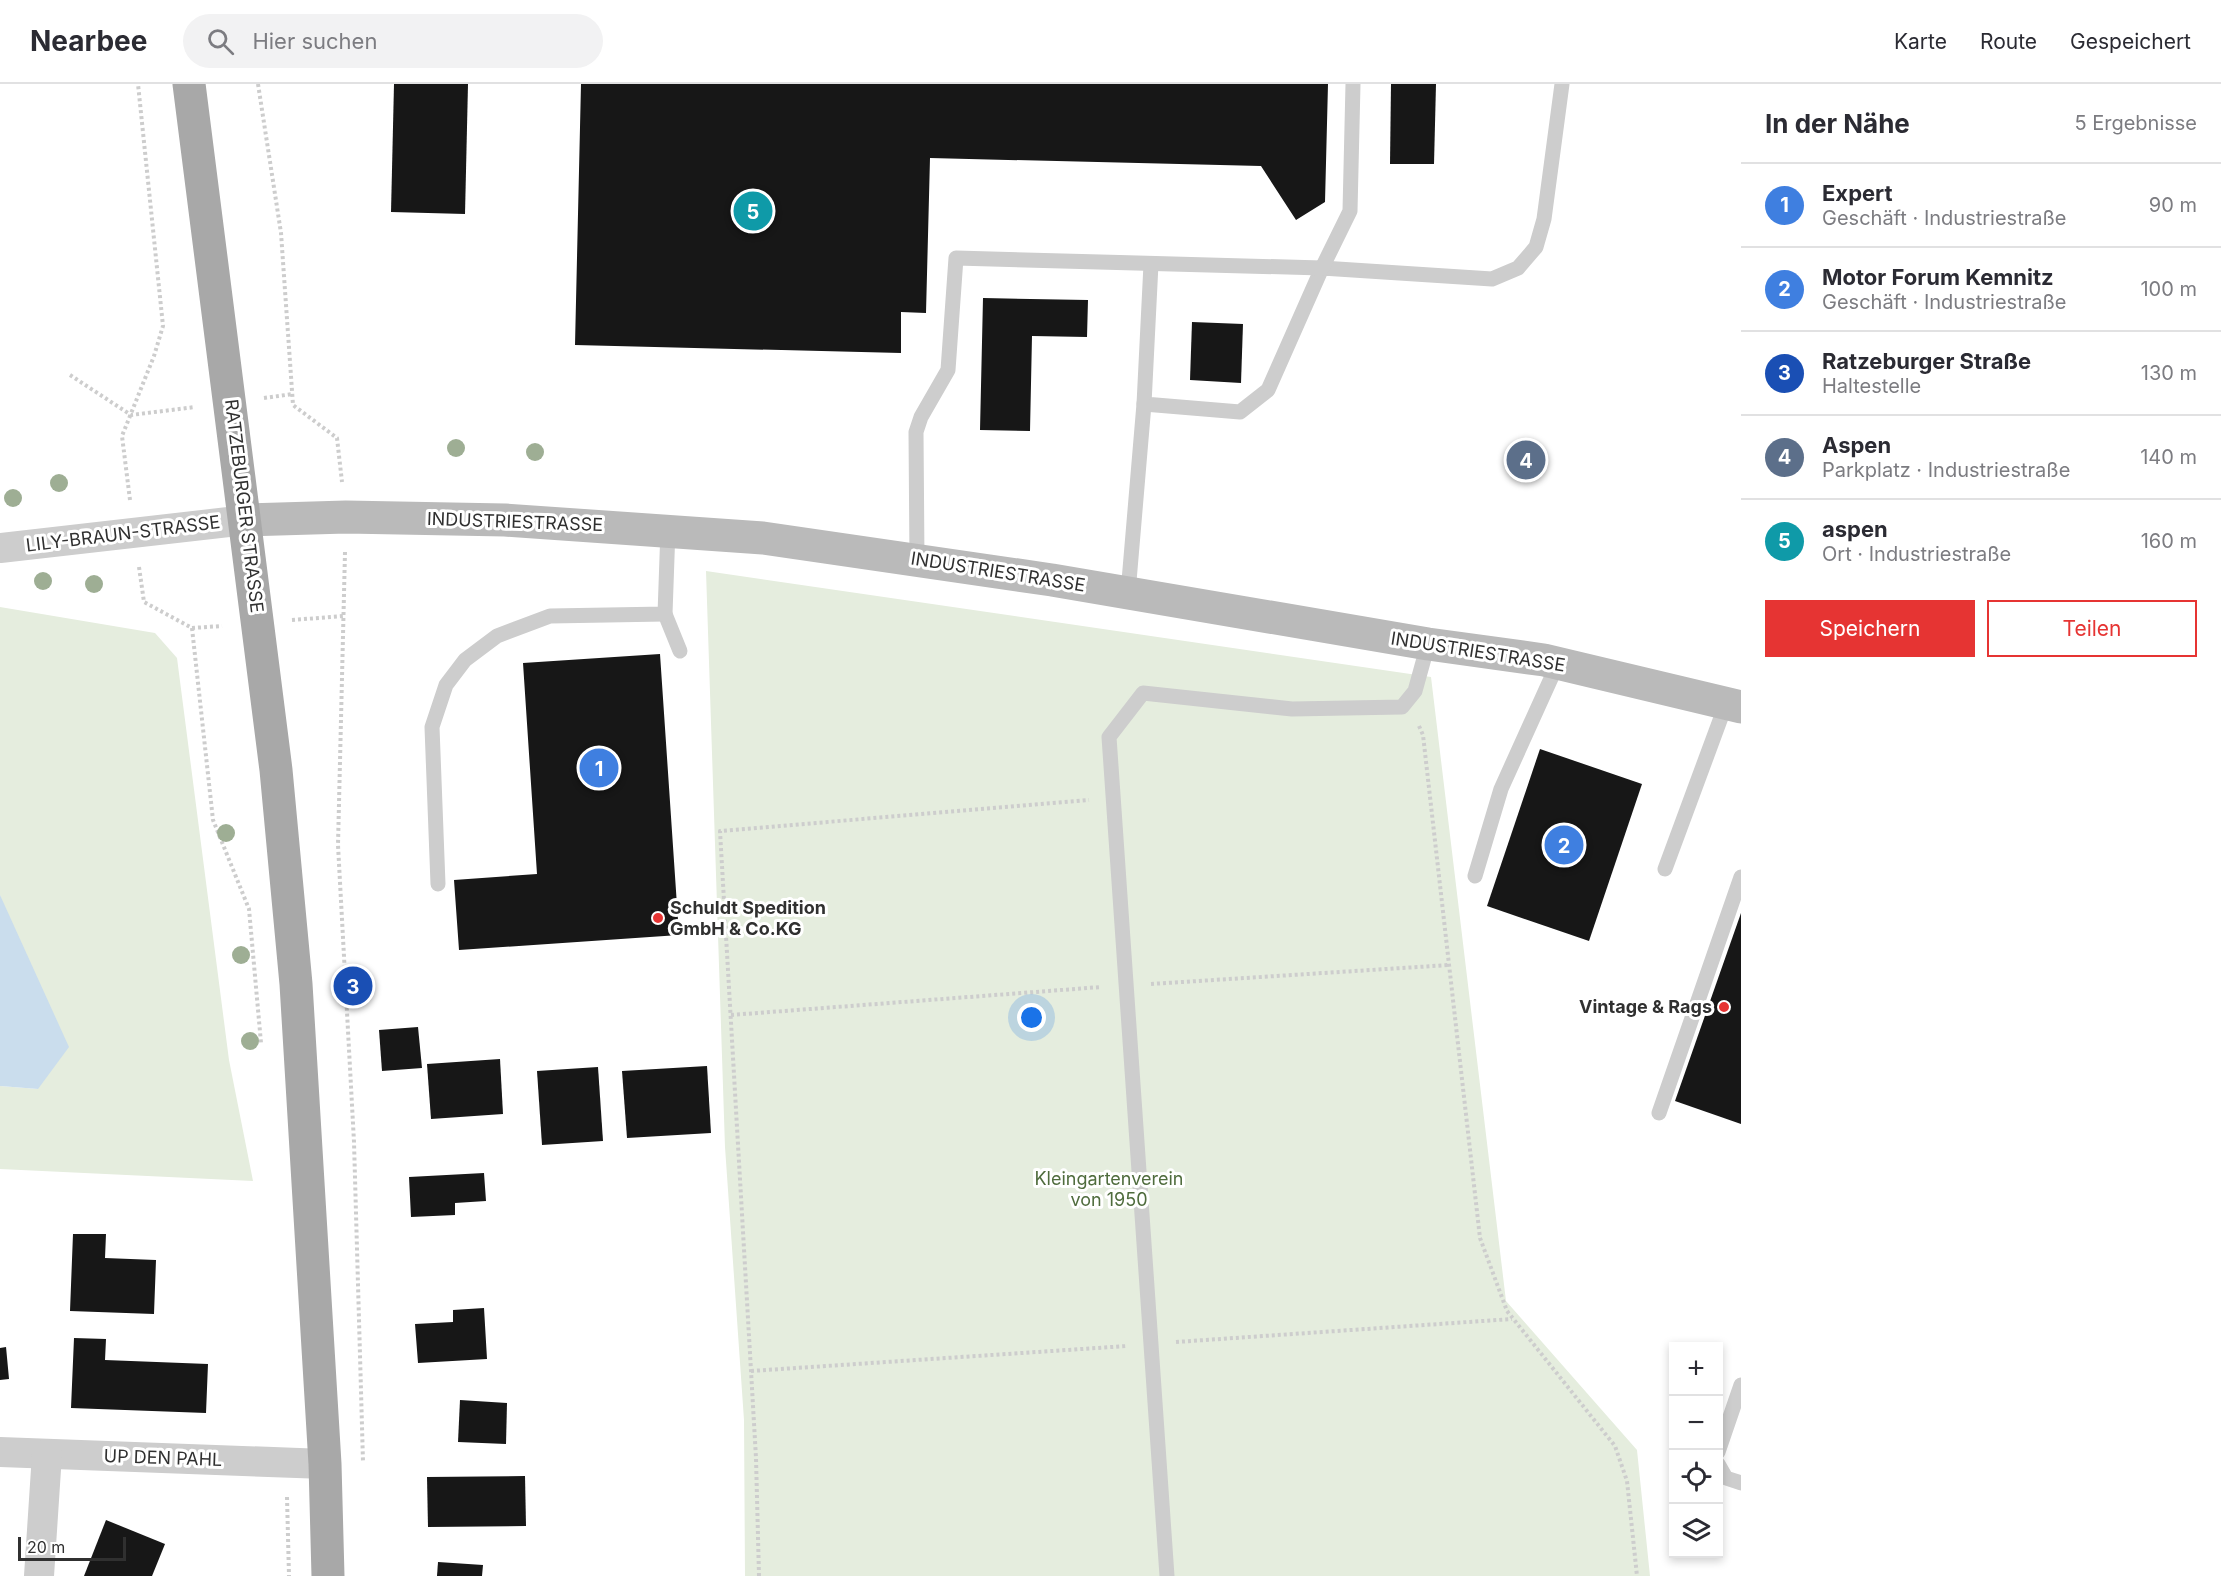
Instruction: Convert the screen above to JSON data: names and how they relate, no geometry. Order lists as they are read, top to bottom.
{
  "streets": {
    "main road": ["RATZEBURGER STRASSE", "INDUSTRIESTRASSE"],
    "street": ["LILY-BRAUN-STRASSE", "UP DEN PAHL"]
  },
  "crossings": [
    ["RATZEBURGER STRASSE", "INDUSTRIESTRASSE"],
    ["RATZEBURGER STRASSE", "LILY-BRAUN-STRASSE"],
    ["RATZEBURGER STRASSE", "UP DEN PAHL"],
    ["INDUSTRIESTRASSE", "LILY-BRAUN-STRASSE"]
  ],
  "parks": ["Kleingartenverein von 1950"],
  "places": ["Schuldt Spedition GmbH & Co.KG", "Vintage & Rags"],
  "scale_bar": "20 m",
  "page": {
    "header": "Nearbee",
    "search": "Hier suchen",
    "nav": ["Karte", "Route", "Gespeichert"],
    "heading": ["In der Nähe", "5 Ergebnisse"],
    "list": [
      {
        "mark": "1",
        "name": "Expert",
        "note": "Geschäft · Industriestraße",
        "value": "90 m"
      },
      {
        "mark": "2",
        "name": "Motor Forum Kemnitz",
        "note": "Geschäft · Industriestraße",
        "value": "100 m"
      },
      {
        "mark": "3",
        "name": "Ratzeburger Straße",
        "note": "Haltestelle",
        "value": "130 m"
      },
      {
        "mark": "4",
        "name": "Aspen",
        "note": "Parkplatz · Industriestraße",
        "value": "140 m"
      },
      {
        "mark": "5",
        "name": "aspen",
        "note": "Ort · Industriestraße",
        "value": "160 m"
      }
    ],
    "pins": [
      "5",
      "4",
      "1",
      "2",
      "3"
    ],
    "buttons": ["Speichern", "Teilen"],
    "map_buttons": ["+", "−"],
    "scale": "20 m"
  }
}
